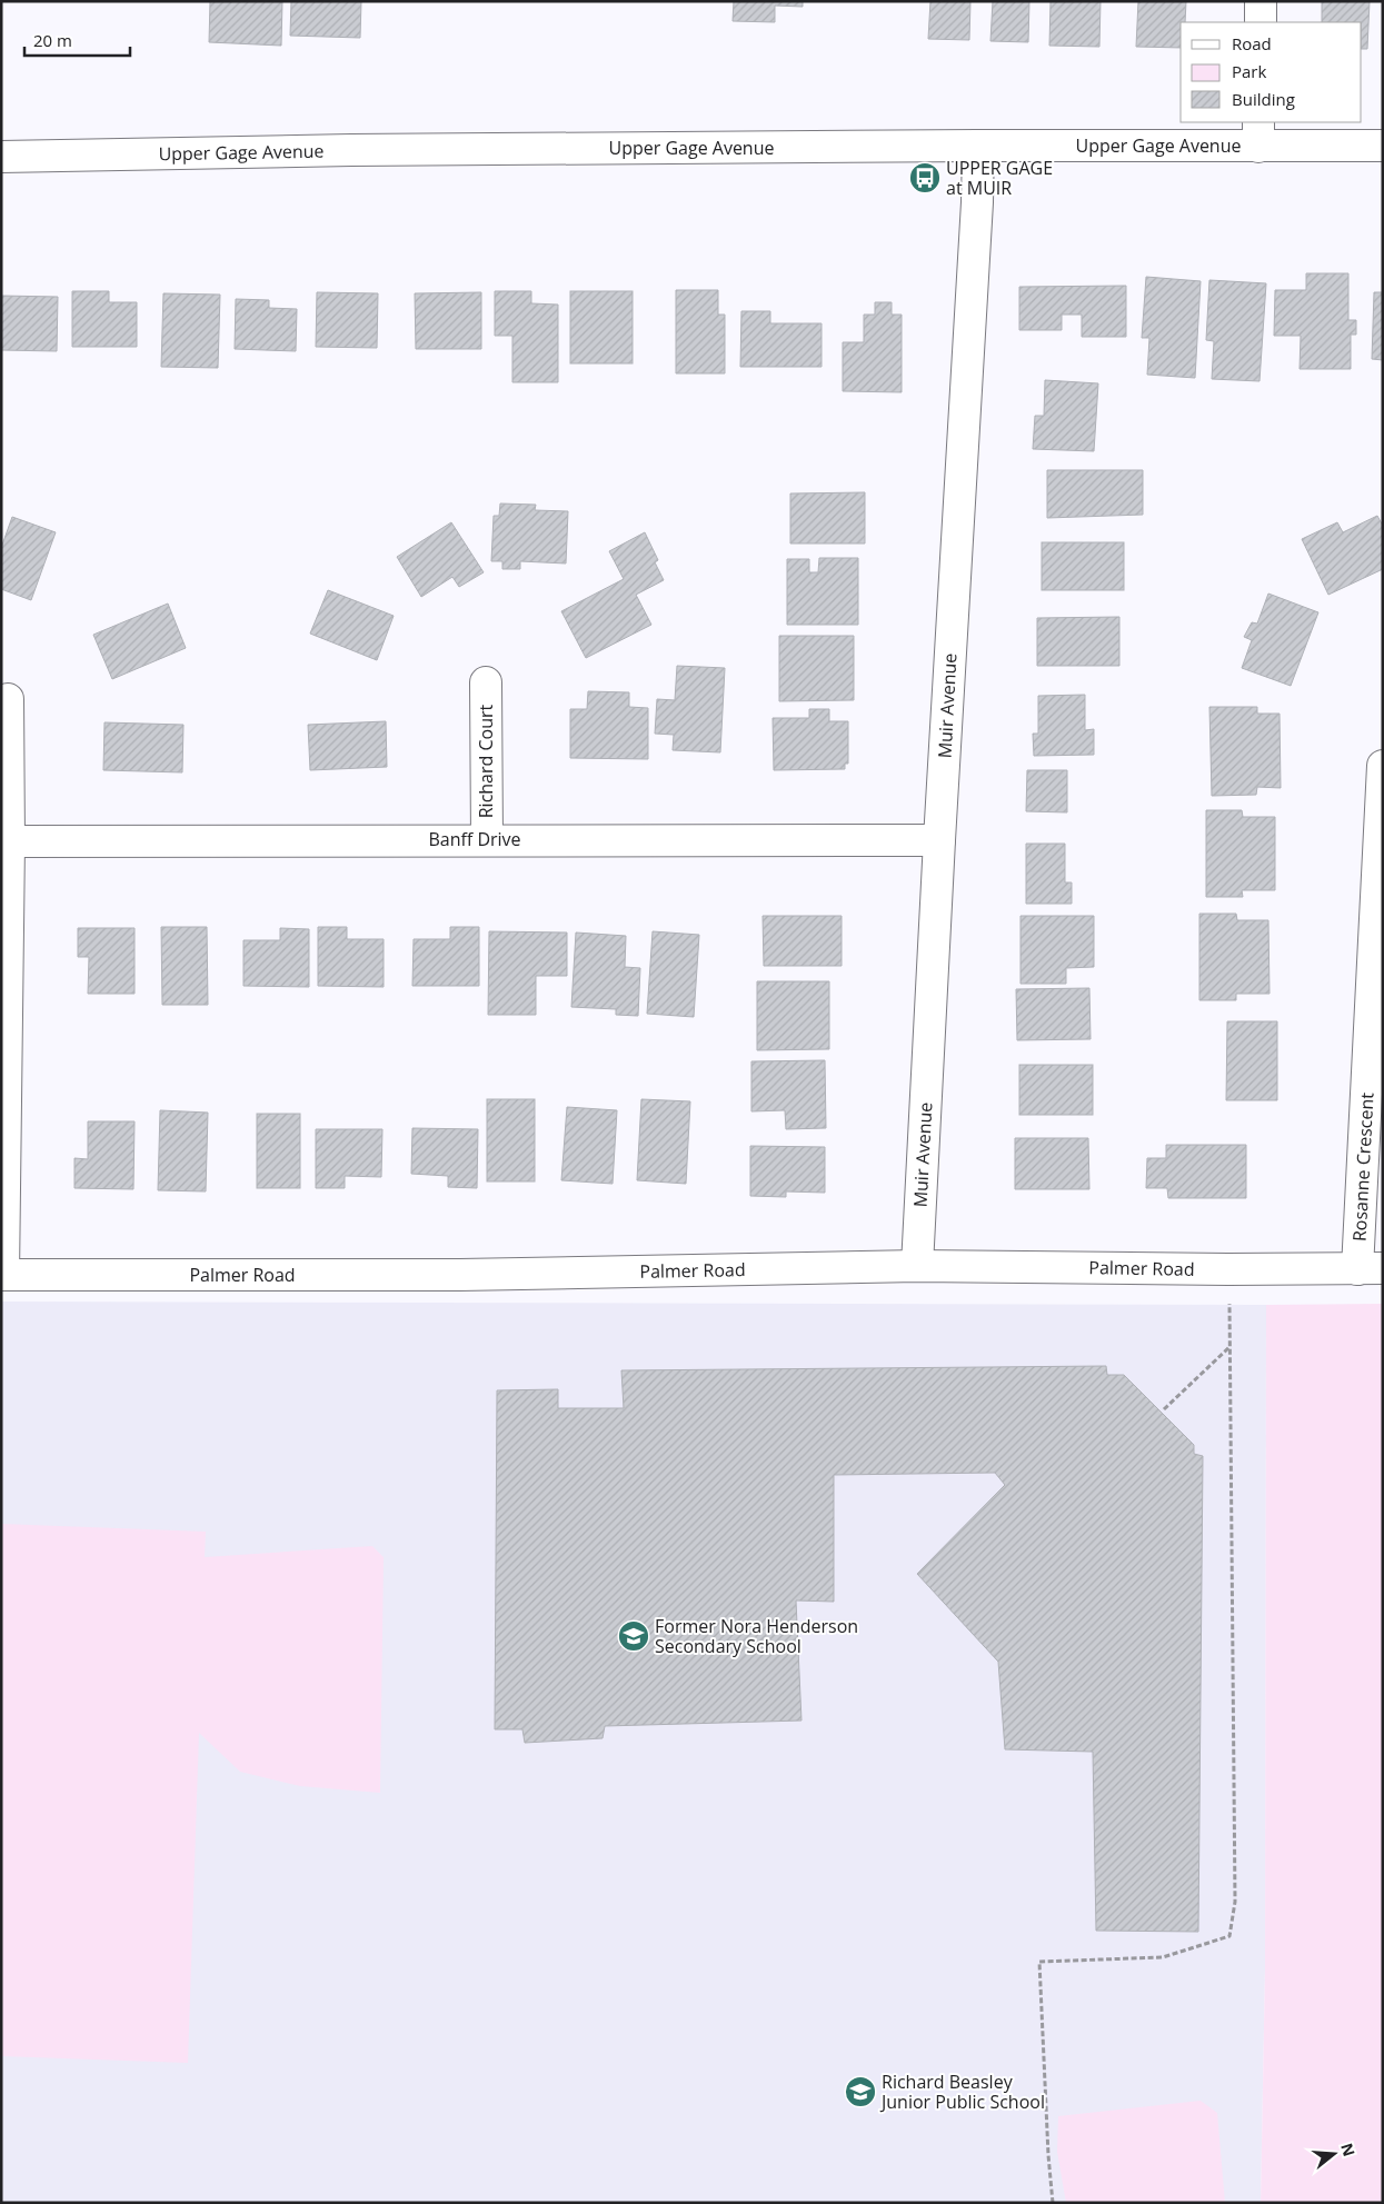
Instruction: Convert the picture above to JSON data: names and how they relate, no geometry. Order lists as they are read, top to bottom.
{
  "streets": {
    "street": [
      "Upper Gage Avenue",
      "Muir Avenue",
      "Richard Court",
      "Banff Drive",
      "Rosanne Crescent",
      "Palmer Road"
    ]
  },
  "crossings": [
    ["Upper Gage Avenue", "Muir Avenue"],
    ["Muir Avenue", "Banff Drive"],
    ["Muir Avenue", "Palmer Road"],
    ["Richard Court", "Banff Drive"],
    ["Rosanne Crescent", "Palmer Road"]
  ],
  "places": {
    "bus stop": ["UPPER GAGE at MUIR"],
    "school or university": ["Former Nora Henderson Secondary School", "Richard Beasley Junior Public School"]
  },
  "legend": ["Road", "Park", "Building"],
  "scale_bar": "20 m",
  "north": "right"
}
